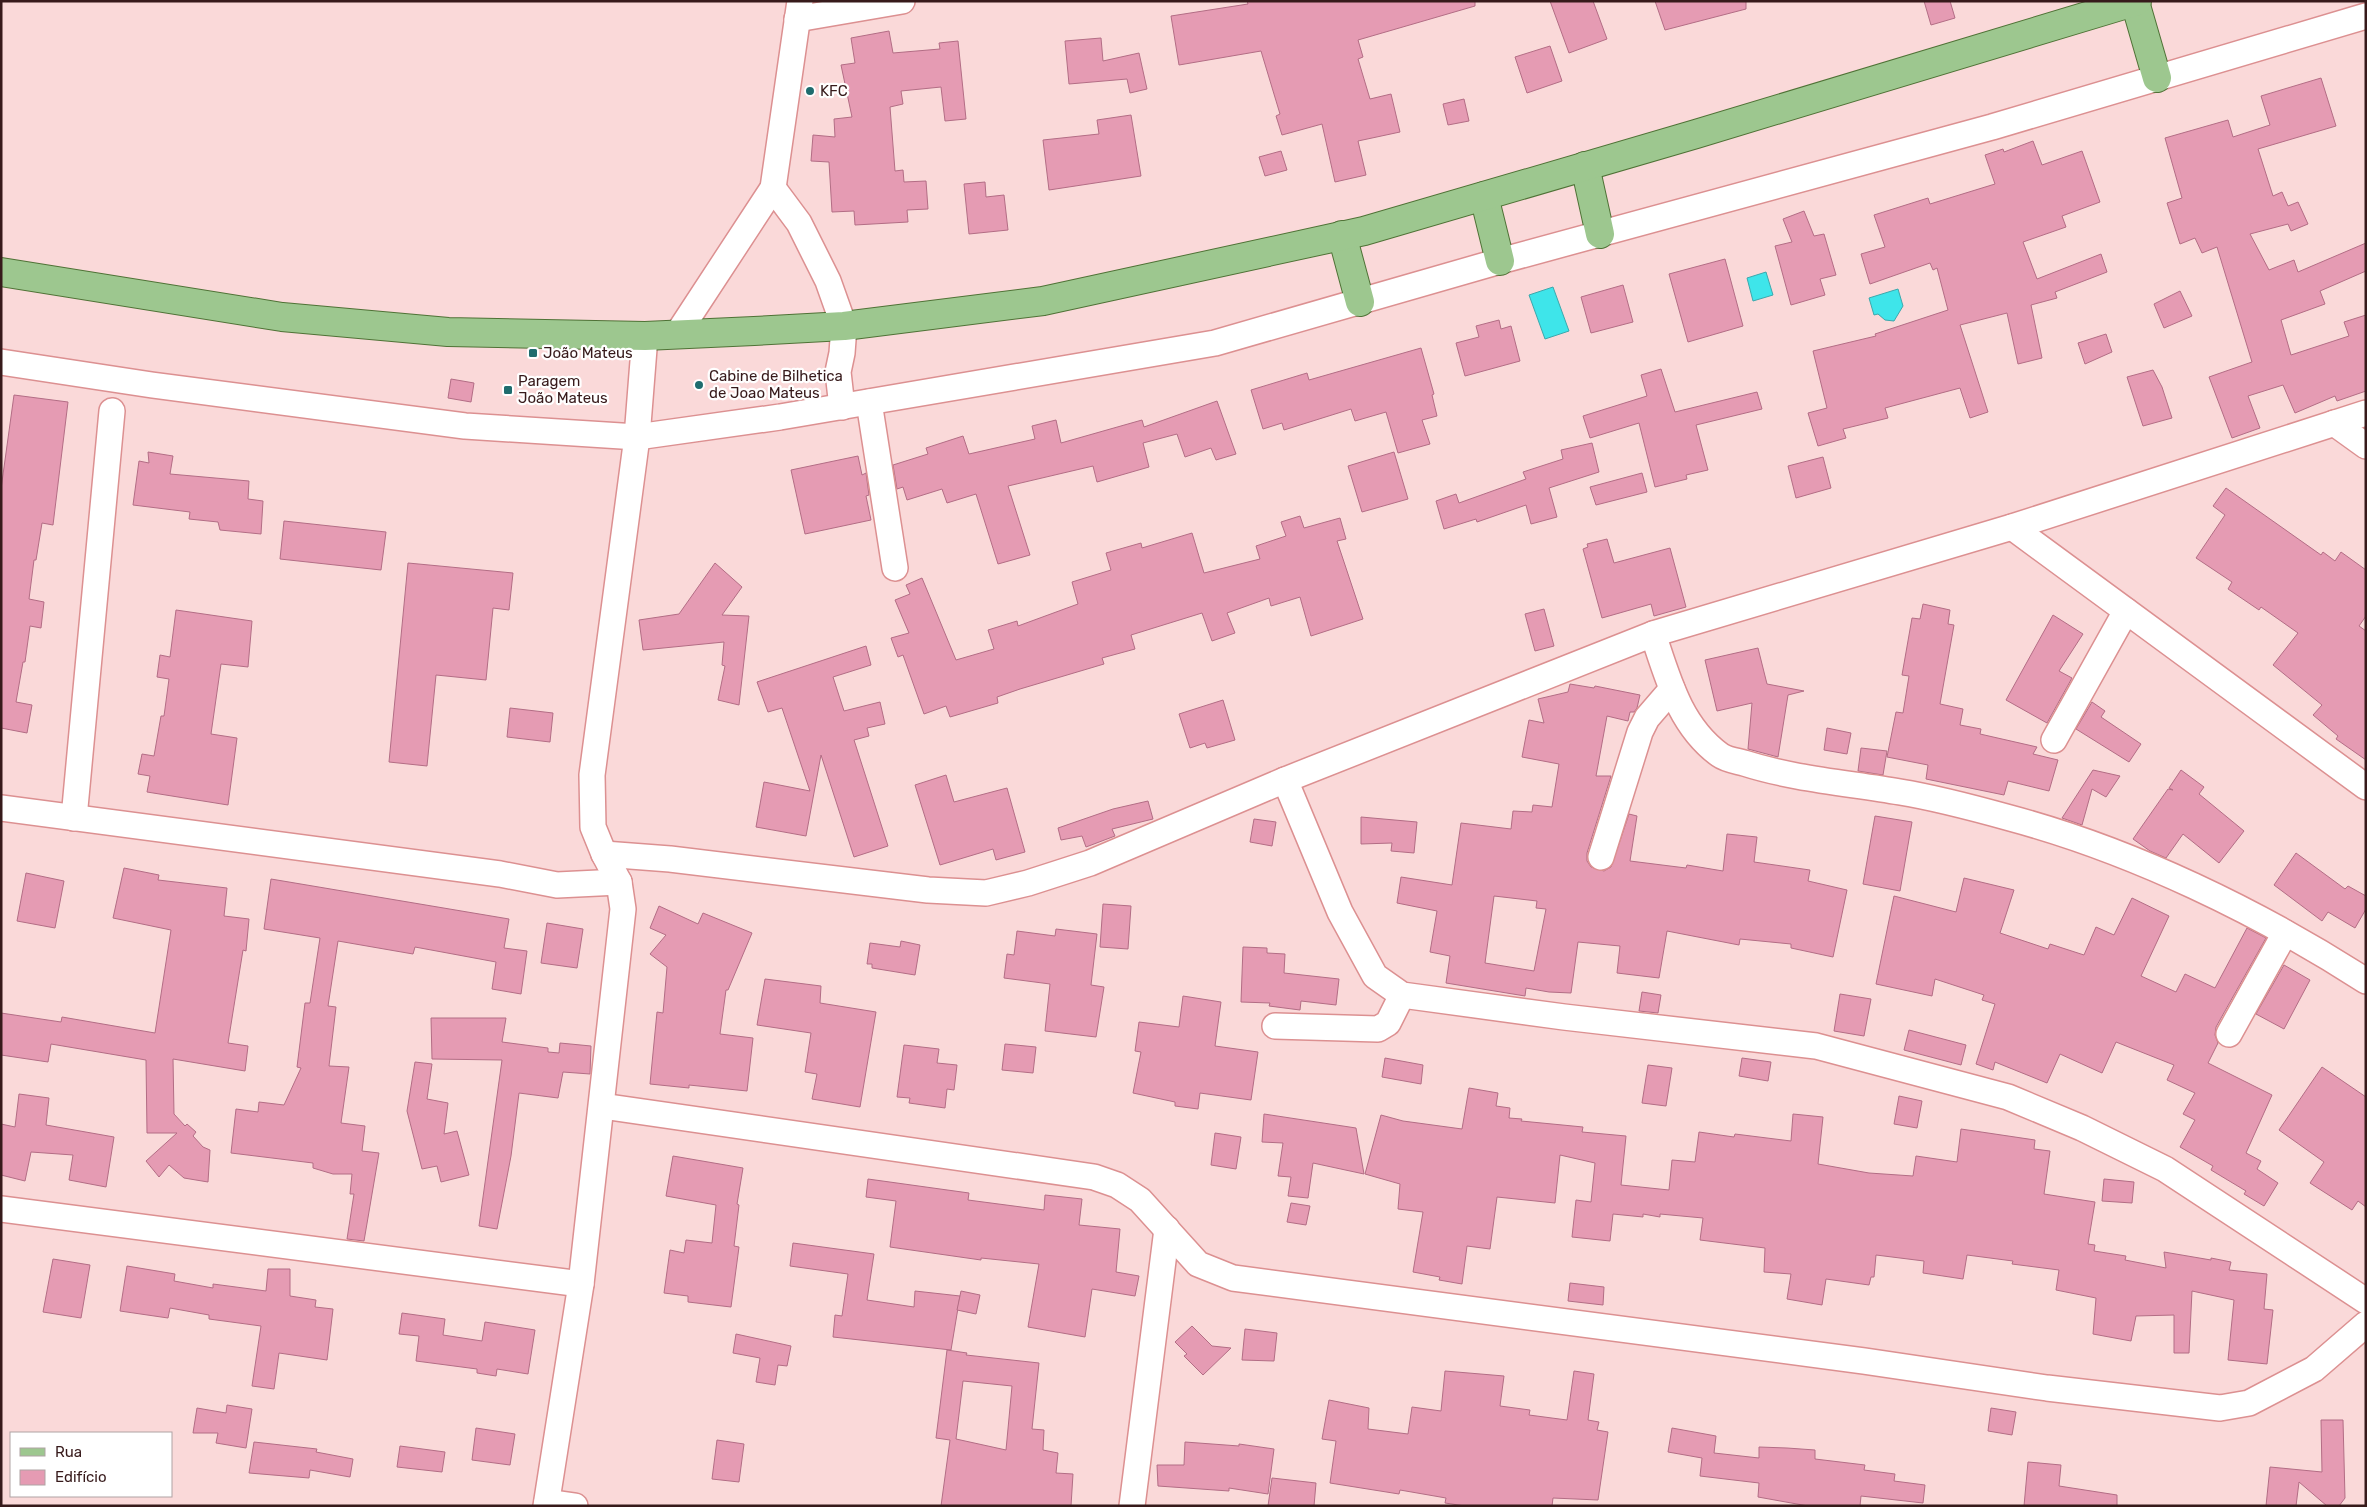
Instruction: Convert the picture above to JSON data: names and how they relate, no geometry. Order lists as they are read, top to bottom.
{
  "places": {
    "other": ["KFC", "Cabine de Bilhetica de Joao Mateus"],
    "transit": ["João Mateus", "Paragem João Mateus"]
  },
  "legend": ["Rua", "Edifício"]
}
